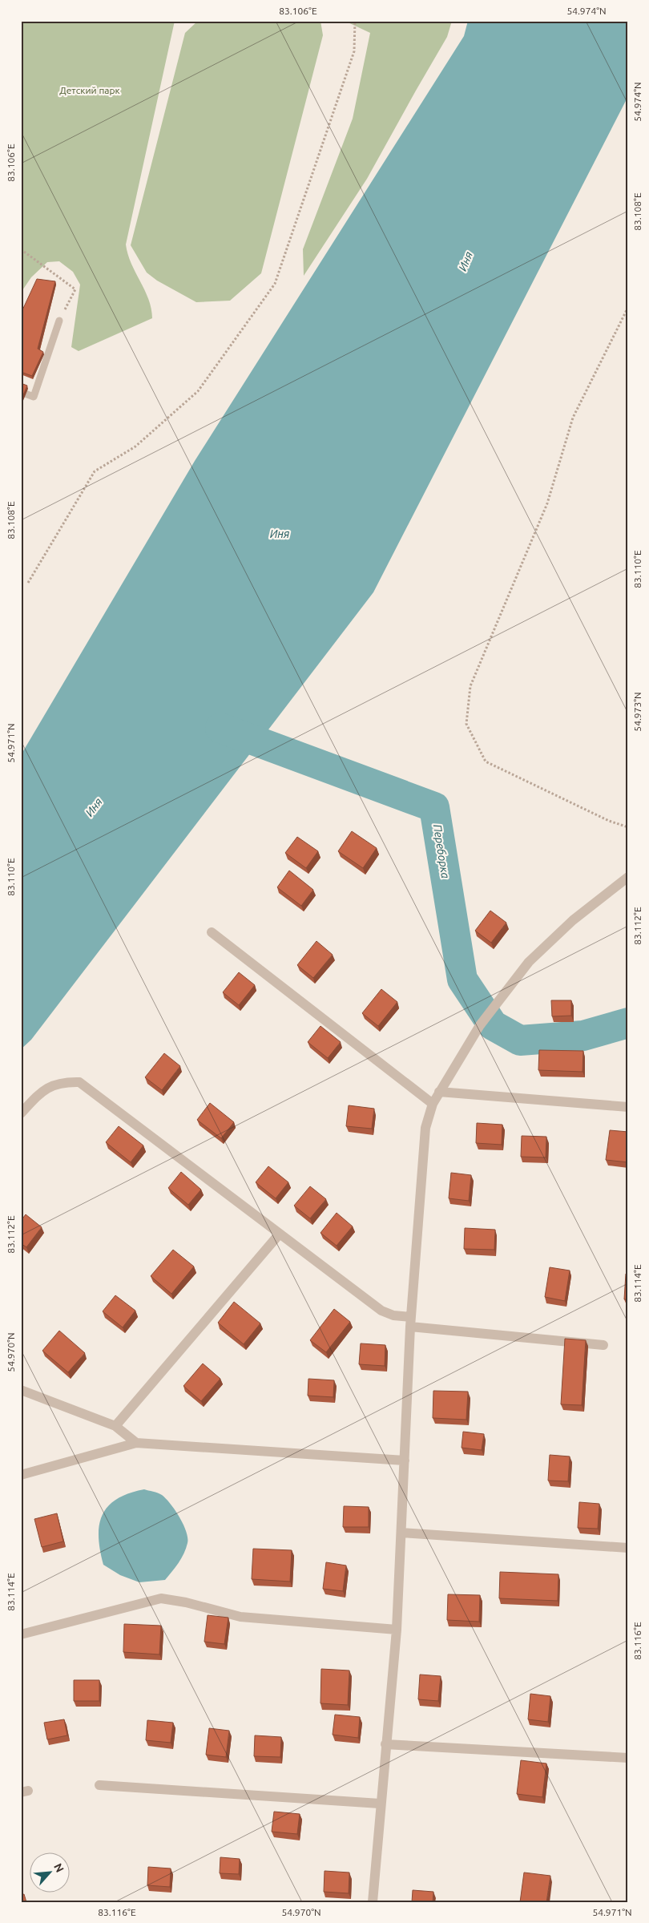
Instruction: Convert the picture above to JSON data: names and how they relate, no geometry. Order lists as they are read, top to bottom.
{
  "water": ["Иня", "Переборка"],
  "parks": ["Детский парк"],
  "north": "top right",
  "coordinates": [
    "83.106°E",
    "54.974°N",
    "83.108°E",
    "83.110°E",
    "54.973°N",
    "54.971°N",
    "83.112°E",
    "83.114°E",
    "54.970°N",
    "83.116°E"
  ]
}
